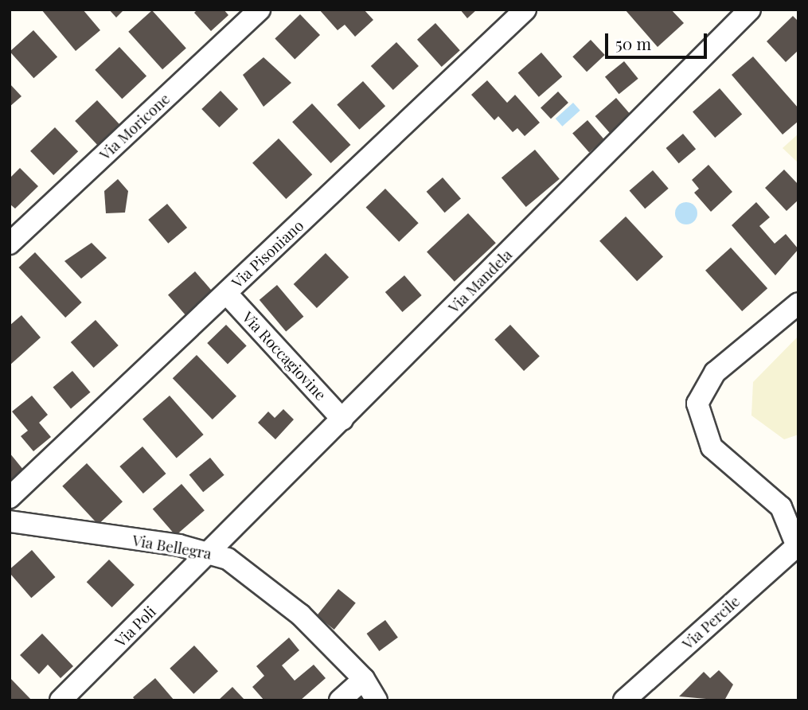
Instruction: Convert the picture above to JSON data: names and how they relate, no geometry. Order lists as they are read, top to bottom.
{
  "streets": {
    "street": [
      "Via Moricone",
      "Via Pisoniano",
      "Via Mandela",
      "Via Roccagiovine",
      "Via Bellegra",
      "Via Percile",
      "Via Poli"
    ]
  },
  "crossings": [
    ["Via Pisoniano", "Via Roccagiovine"],
    ["Via Mandela", "Via Roccagiovine"],
    ["Via Mandela", "Via Bellegra"],
    ["Via Mandela", "Via Poli"],
    ["Via Bellegra", "Via Poli"]
  ],
  "scale_bar": "50 m"
}
